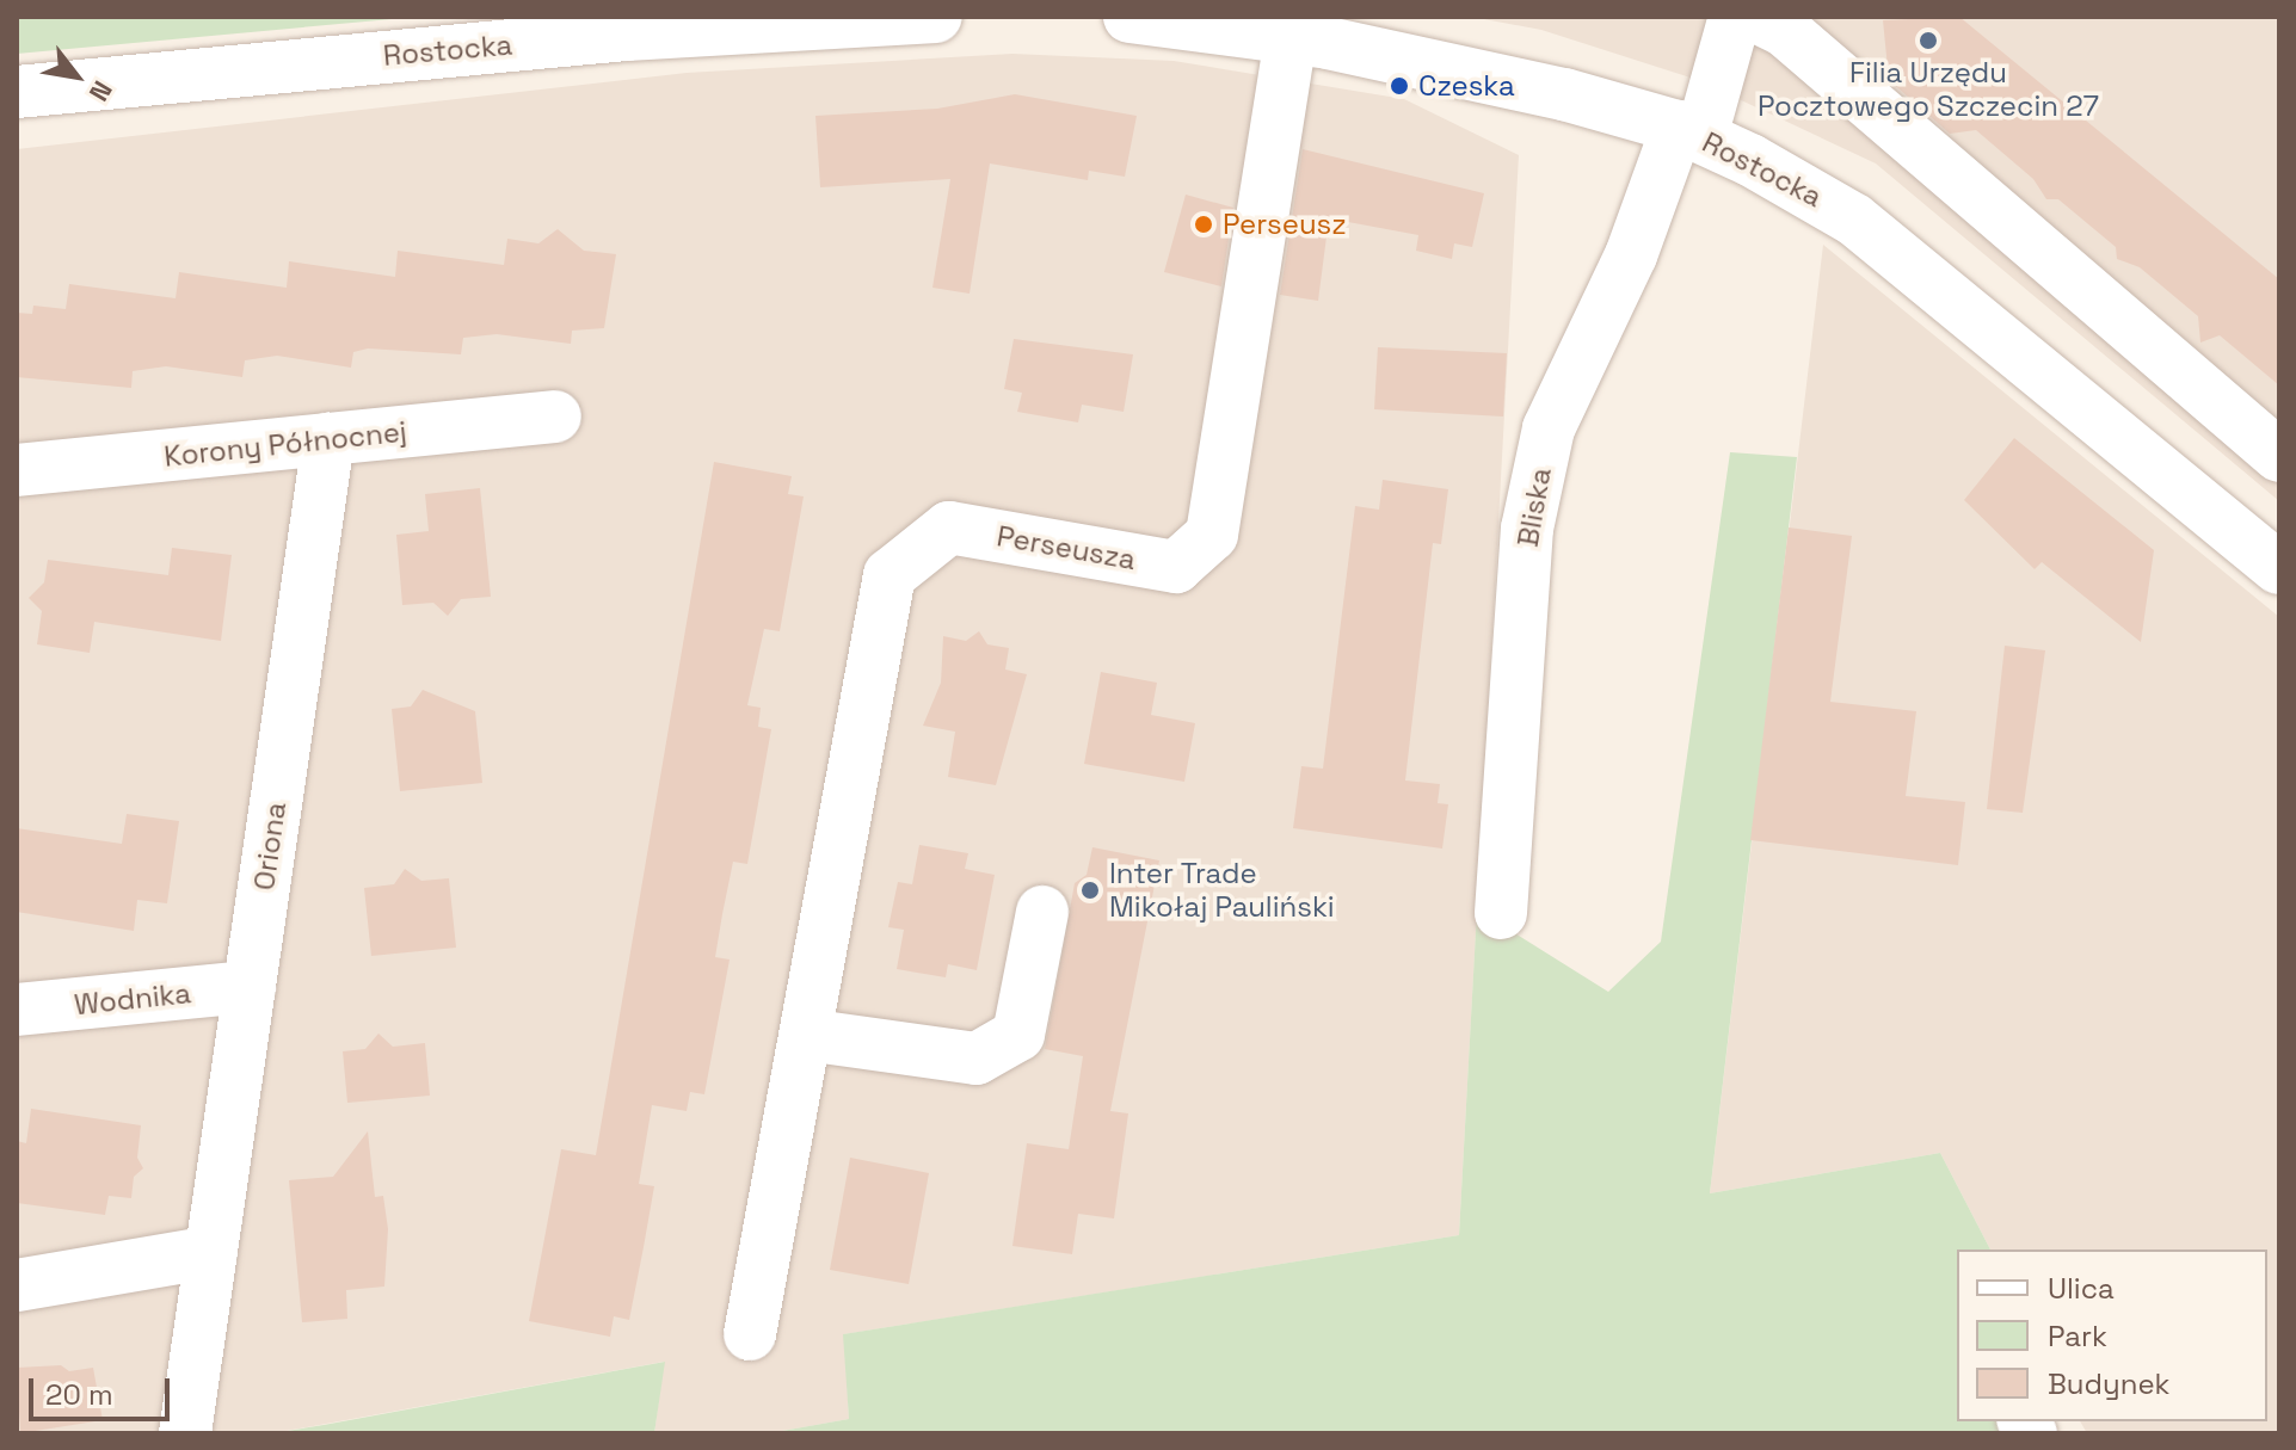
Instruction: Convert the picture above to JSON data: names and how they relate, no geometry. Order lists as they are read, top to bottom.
{
  "streets": {
    "street": [
      "Rostocka",
      "Korony Północnej",
      "Bliska",
      "Perseusza",
      "Oriona",
      "Wodnika"
    ]
  },
  "crossings": [
    ["Rostocka", "Bliska"],
    ["Rostocka", "Perseusza"],
    ["Korony Północnej", "Oriona"],
    ["Oriona", "Wodnika"]
  ],
  "places": [
    "Filia Urzędu Pocztowego Szczecin 27",
    "Czeska",
    "Perseusz",
    "Inter Trade Mikołaj Pauliński"
  ],
  "legend": ["Ulica", "Park", "Budynek"],
  "scale_bar": "20 m",
  "north": "bottom right"
}
